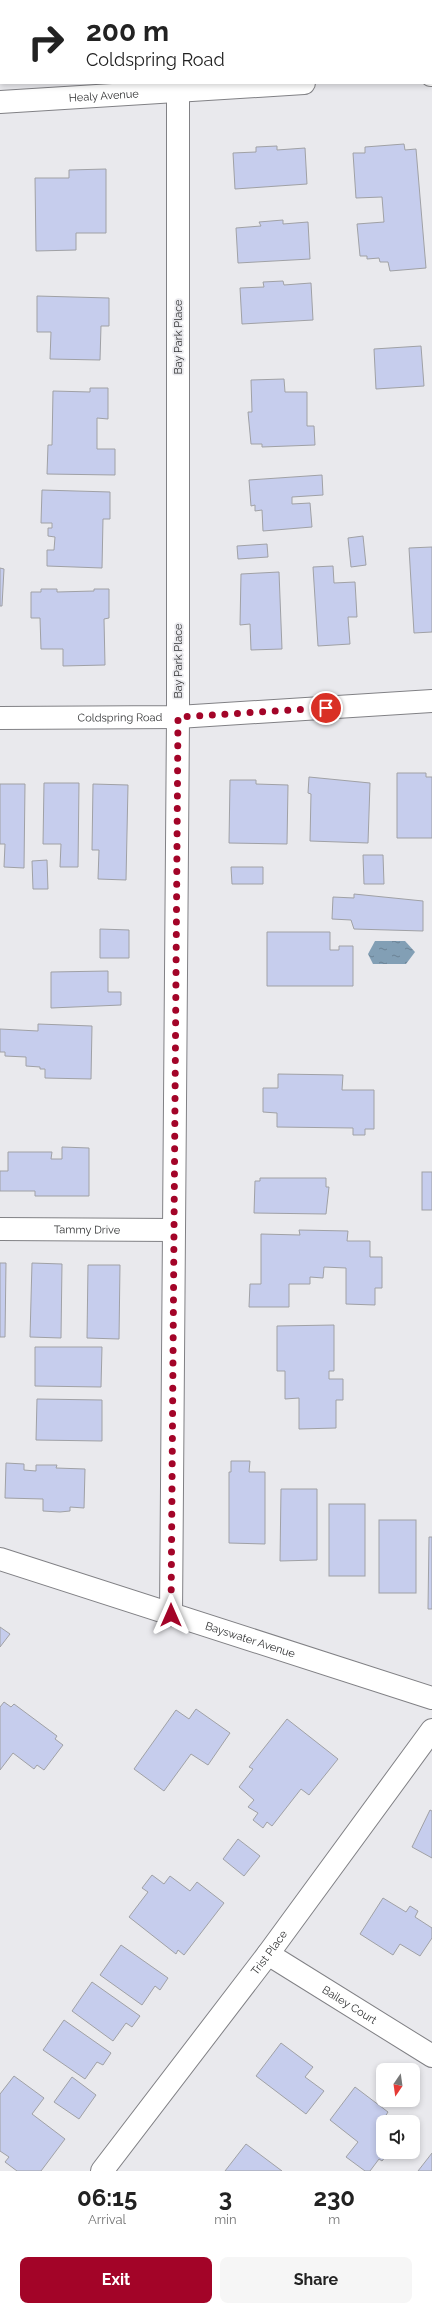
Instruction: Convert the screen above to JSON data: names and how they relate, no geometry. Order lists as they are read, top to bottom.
{
  "streets": {
    "street": [
      "Healy Avenue",
      "Bay Park Place",
      "Coldspring Road",
      "Tammy Drive",
      "Bayswater Avenue",
      "Trist Place",
      "Bailey Court"
    ]
  },
  "crossings": [
    ["Healy Avenue", "Bay Park Place"],
    ["Bay Park Place", "Coldspring Road"],
    ["Bay Park Place", "Tammy Drive"],
    ["Bay Park Place", "Bayswater Avenue"],
    ["Trist Place", "Bailey Court"]
  ],
  "north": "bottom",
  "page": {
    "turn": ["200 m", "Coldspring Road"],
    "eta": [
      "06:15",
      "Arrival",
      "3",
      "min",
      "230",
      "m"
    ],
    "buttons": ["Exit", "Share"]
  }
}
